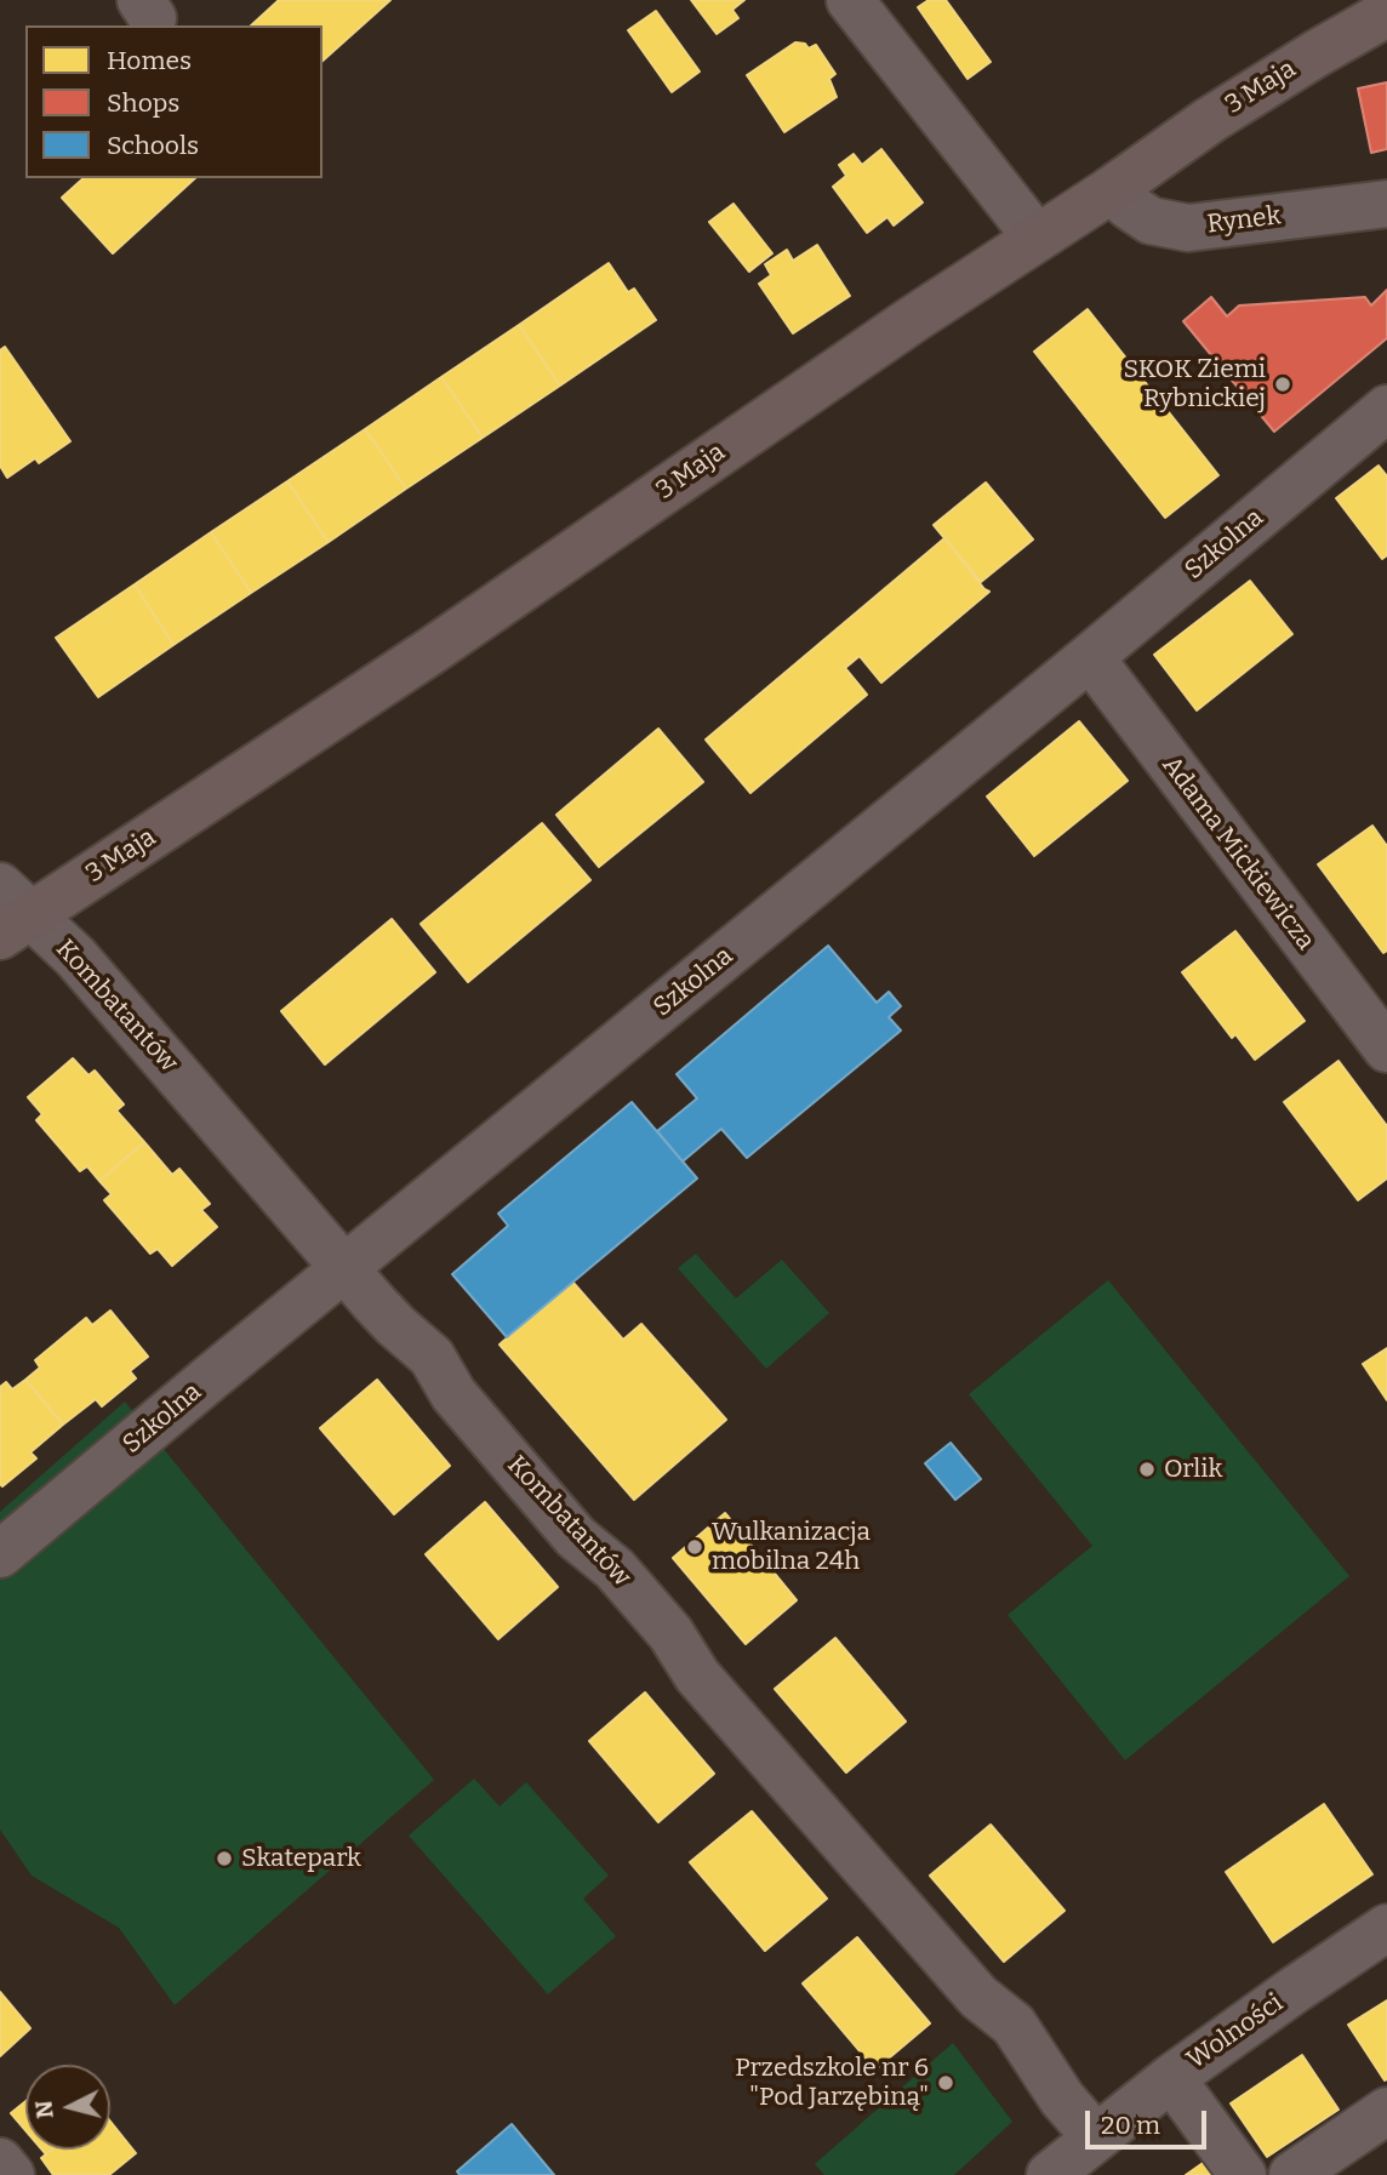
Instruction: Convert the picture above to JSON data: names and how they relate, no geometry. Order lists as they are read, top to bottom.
{
  "streets": {
    "main road": ["3 Maja"],
    "street": [
      "Rynek",
      "Szkolna",
      "Adama Mickiewicza",
      "Kombatantów",
      "Wolności"
    ]
  },
  "crossings": [
    ["3 Maja", "Rynek"],
    ["3 Maja", "Kombatantów"],
    ["Szkolna", "Adama Mickiewicza"],
    ["Szkolna", "Kombatantów"],
    ["Kombatantów", "Wolności"]
  ],
  "places": [
    "SKOK Ziemi Rybnickiej",
    "Orlik",
    "Wulkanizacja mobilna 24h",
    "Skatepark",
    "Przedszkole nr 6 \"Pod Jarzębiną\""
  ],
  "legend": ["Homes", "Shops", "Schools"],
  "scale_bar": "20 m",
  "north": "left"
}
